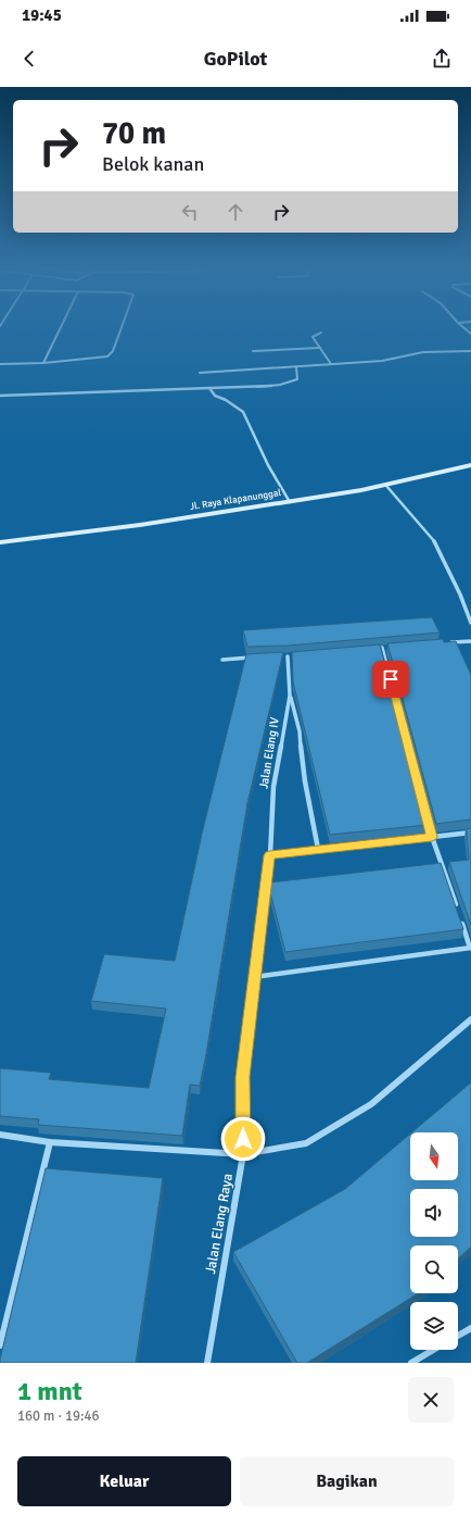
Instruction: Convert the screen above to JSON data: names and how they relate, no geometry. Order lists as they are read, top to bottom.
{
  "streets": {
    "street": ["Jl. Raya Klapanunggal", "Jalan Elang IV", "Jalan Elang Raya"]
  },
  "crossings": [
    ["Jalan Elang IV", "Jalan Elang Raya"]
  ],
  "north": "bottom",
  "page": {
    "status": "19:45",
    "header": "GoPilot",
    "turn": ["70 m", "Belok kanan"],
    "heading": ["1 mnt", "160 m · 19:46"],
    "buttons": ["Keluar", "Bagikan"]
  }
}
